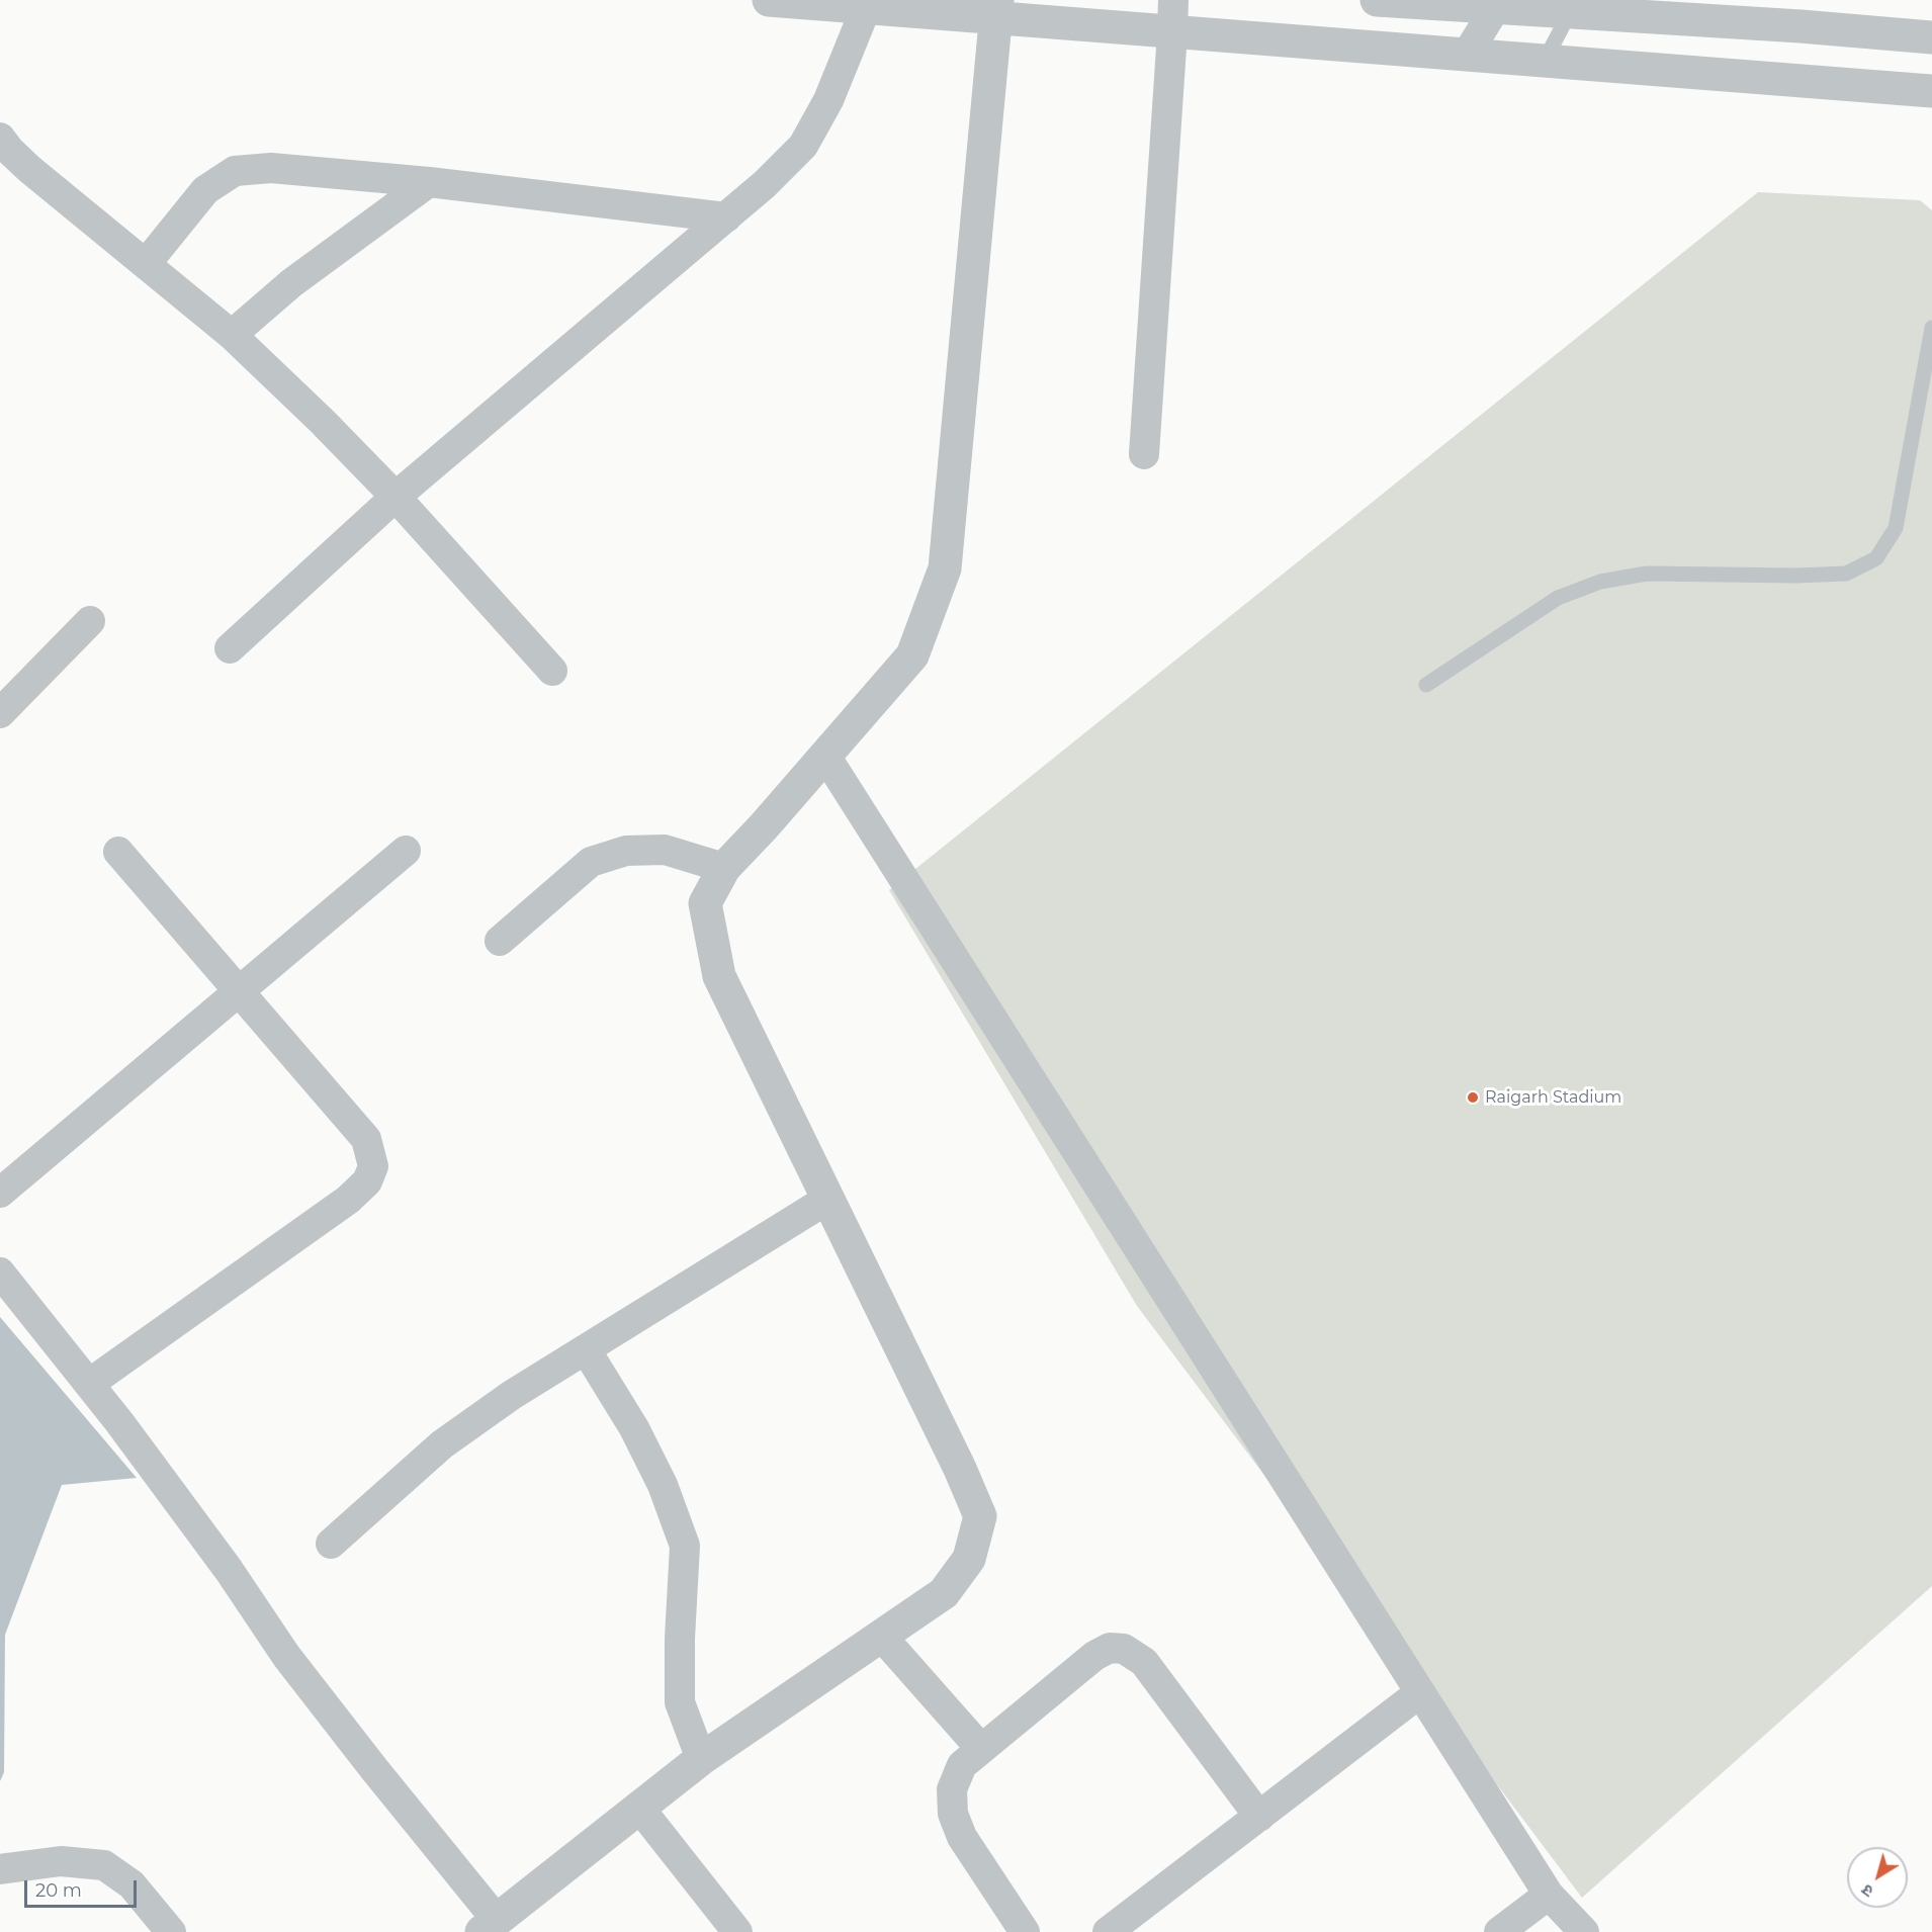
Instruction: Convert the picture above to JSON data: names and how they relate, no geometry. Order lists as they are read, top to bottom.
{
  "places": ["Raigarh Stadium"],
  "scale_bar": "20 m",
  "north": "bottom left"
}
